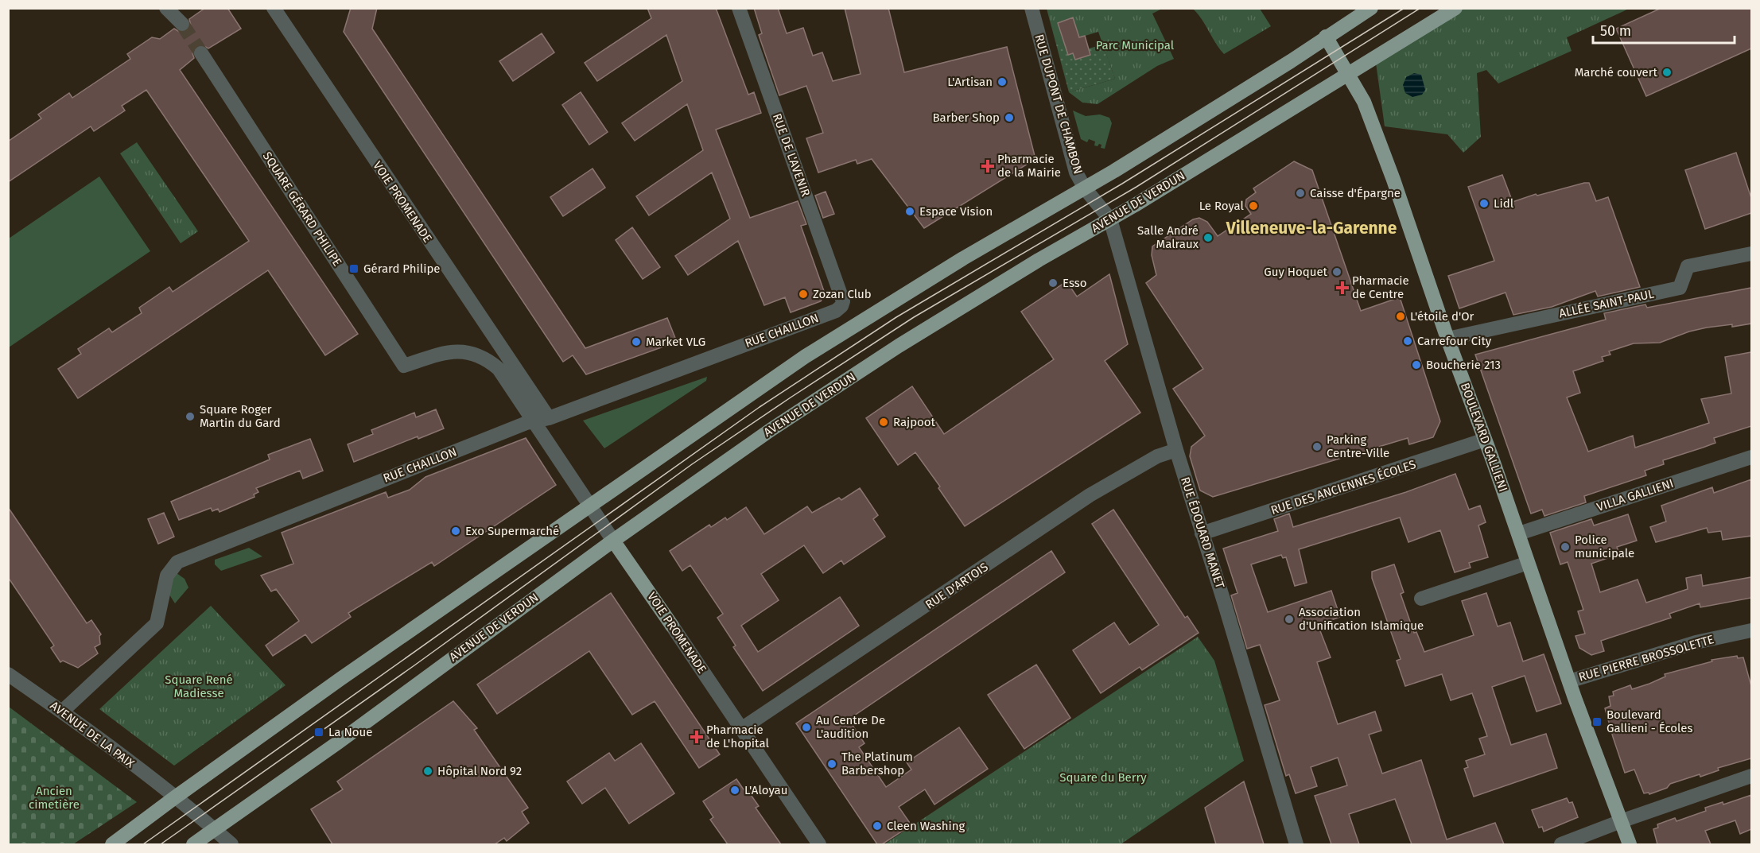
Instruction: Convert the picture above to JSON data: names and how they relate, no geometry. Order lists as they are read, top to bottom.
{
  "streets": {
    "main road": ["VOIE PROMENADE", "AVENUE DE VERDUN", "BOULEVARD GALLIENI"],
    "street": [
      "RUE DUPONT DE CHAMBON",
      "RUE DE L'AVENIR",
      "SQUARE GÉRARD PHILIPE",
      "ALLÉE SAINT-PAUL",
      "RUE CHAILLON",
      "RUE DES ANCIENNES ÉCOLES",
      "VILLA GALLIENI",
      "RUE ÉDOUARD MANET",
      "RUE D'ARTOIS",
      "RUE PIERRE BROSSOLETTE",
      "AVENUE DE LA PAIX"
    ]
  },
  "crossings": [
    ["RUE DUPONT DE CHAMBON", "AVENUE DE VERDUN"],
    ["RUE DUPONT DE CHAMBON", "RUE ÉDOUARD MANET"],
    ["RUE DE L'AVENIR", "RUE CHAILLON"],
    ["VOIE PROMENADE", "AVENUE DE VERDUN"],
    ["VOIE PROMENADE", "SQUARE GÉRARD PHILIPE"],
    ["VOIE PROMENADE", "RUE CHAILLON"],
    ["VOIE PROMENADE", "RUE D'ARTOIS"],
    ["AVENUE DE VERDUN", "BOULEVARD GALLIENI"],
    ["AVENUE DE VERDUN", "RUE ÉDOUARD MANET"],
    ["AVENUE DE VERDUN", "AVENUE DE LA PAIX"],
    ["SQUARE GÉRARD PHILIPE", "RUE CHAILLON"],
    ["ALLÉE SAINT-PAUL", "BOULEVARD GALLIENI"],
    ["RUE CHAILLON", "AVENUE DE LA PAIX"],
    ["BOULEVARD GALLIENI", "RUE DES ANCIENNES ÉCOLES"],
    ["BOULEVARD GALLIENI", "VILLA GALLIENI"],
    ["BOULEVARD GALLIENI", "RUE PIERRE BROSSOLETTE"],
    ["RUE DES ANCIENNES ÉCOLES", "RUE ÉDOUARD MANET"],
    ["RUE ÉDOUARD MANET", "RUE D'ARTOIS"]
  ],
  "districts": ["Villeneuve-la-Garenne"],
  "parks": [
    "Parc Municipal",
    "Square René Madiesse",
    "Square du Berry",
    "Ancien cimetière"
  ],
  "places": {
    "other": [
      "Marché couvert",
      "L'Artisan",
      "Barber Shop",
      "Caisse d'Épargne",
      "Lidl",
      "Le Royal",
      "Espace Vision",
      "Salle André Malraux",
      "Guy Hoquet",
      "Esso",
      "Zozan Club",
      "L'étoile d'Or",
      "Carrefour City",
      "Market VLG",
      "Boucherie 213",
      "Square Roger Martin du Gard",
      "Rajpoot",
      "Parking Centre-Ville",
      "Exo Supermarché",
      "Police municipale",
      "Association d'Unification Islamique",
      "Au Centre De L'audition",
      "The Platinum Barbershop",
      "Hôpital Nord 92",
      "L'Aloyau",
      "Cleen Washing"
    ],
    "health": ["Pharmacie de la Mairie", "Pharmacie de Centre", "Pharmacie de L'hopital"],
    "transit": ["Gérard Philipe", "Boulevard Gallieni - Écoles", "La Noue"]
  },
  "scale_bar": "50 m"
}
